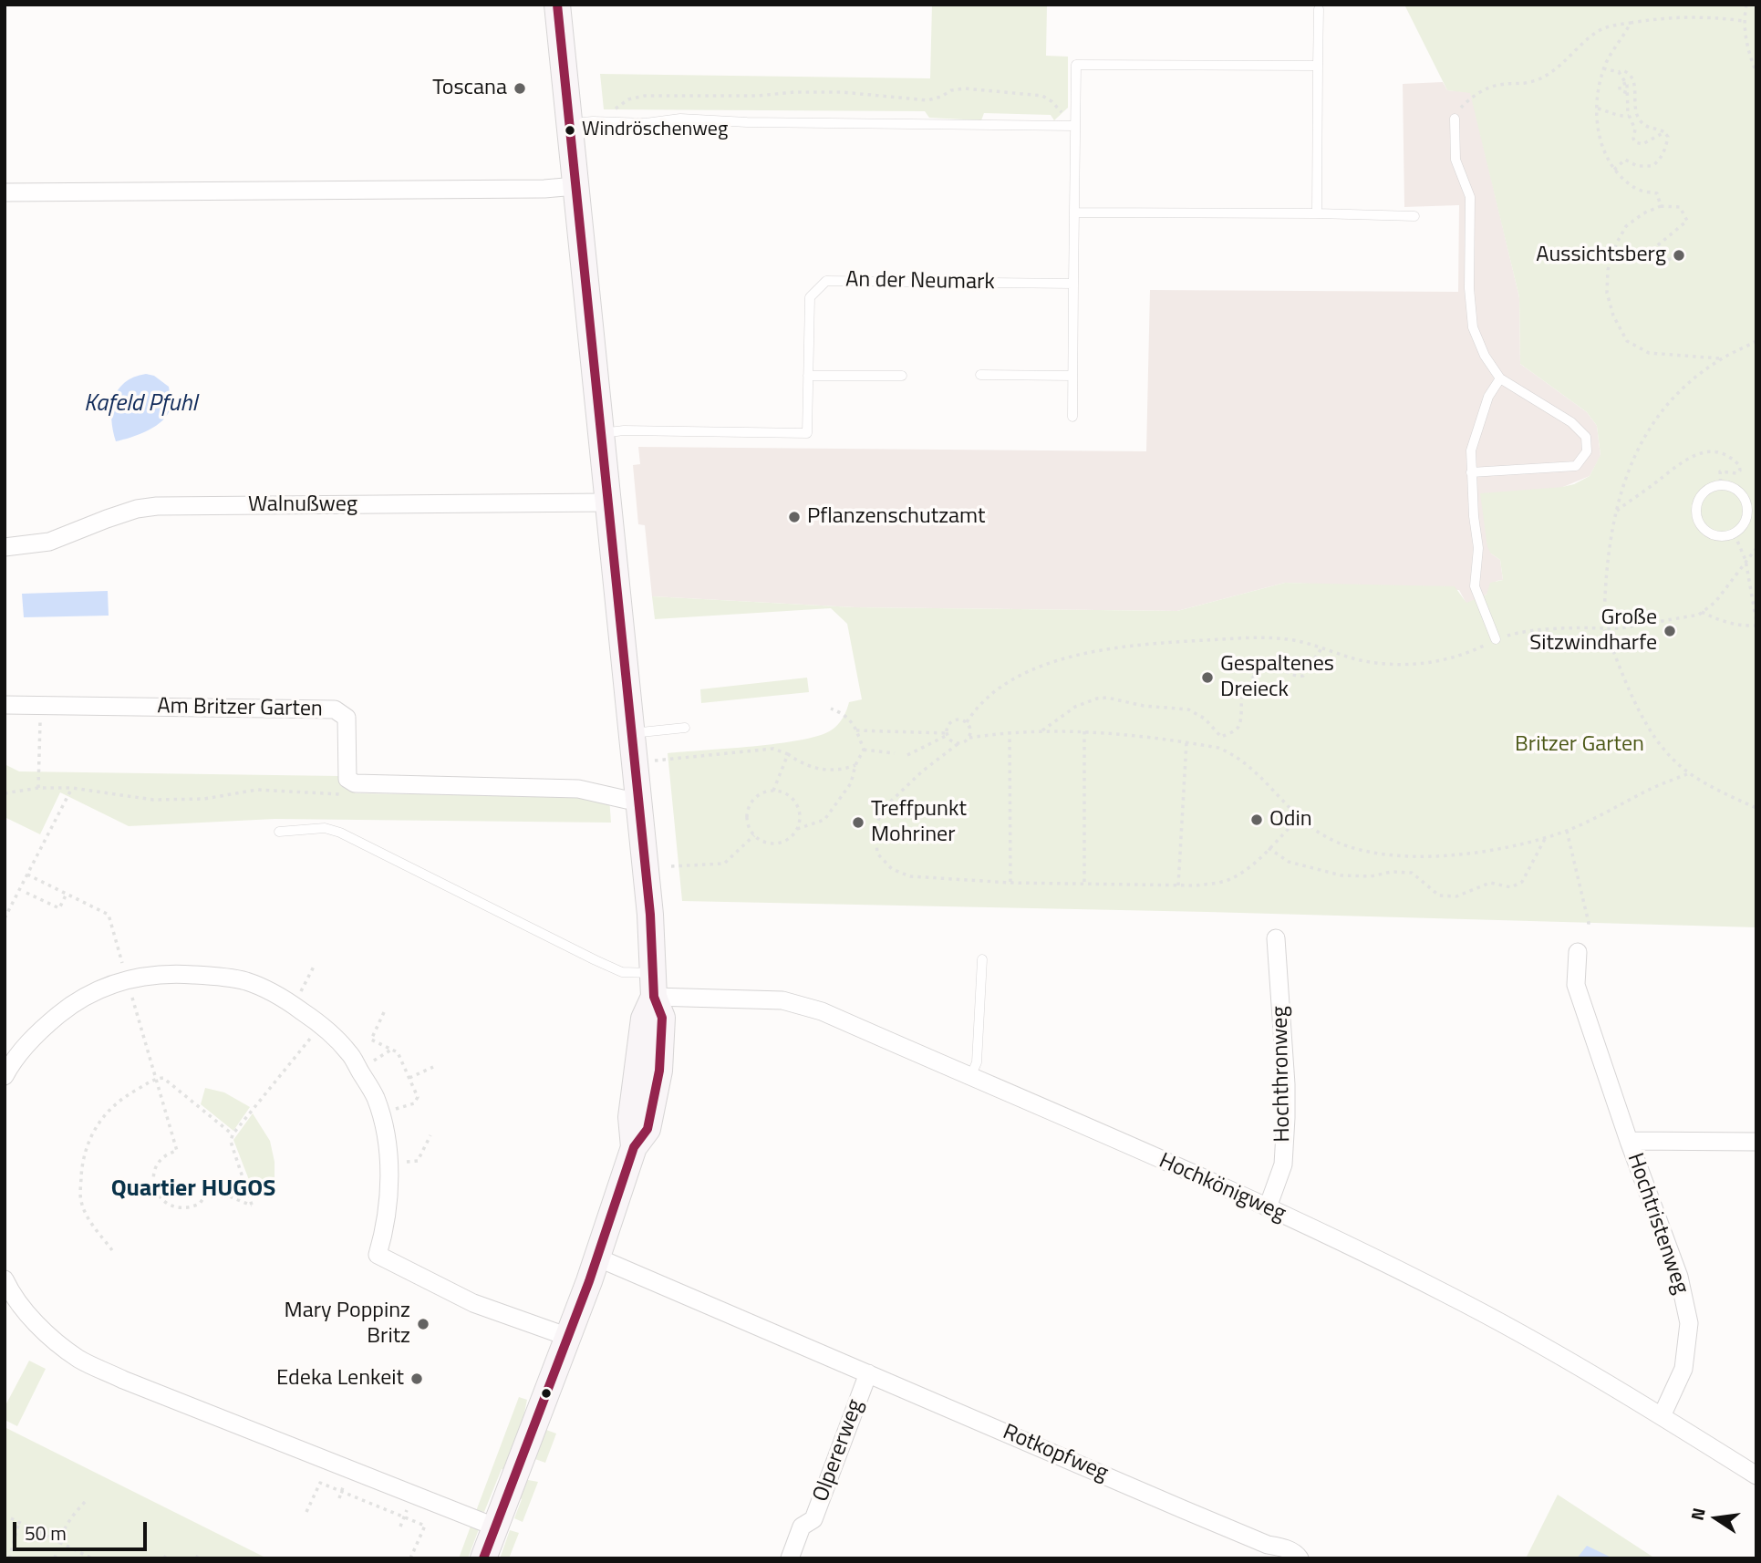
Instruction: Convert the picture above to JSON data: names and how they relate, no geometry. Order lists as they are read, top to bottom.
{
  "streets": {
    "street": [
      "Walnußweg",
      "Am Britzer Garten",
      "Hochthronweg",
      "Hochkönigweg",
      "Hochtristenweg",
      "Olpererweg",
      "Rotkopfweg"
    ],
    "lane": ["An der Neumark"]
  },
  "crossings": [
    ["Hochthronweg", "Hochkönigweg"],
    ["Hochkönigweg", "Hochtristenweg"],
    ["Olpererweg", "Rotkopfweg"]
  ],
  "districts": ["Quartier HUGOS"],
  "water": ["Kafeld Pfuhl"],
  "parks": ["Britzer Garten"],
  "places": [
    "Toscana",
    "Windröschenweg",
    "Aussichtsberg",
    "Pflanzenschutzamt",
    "Große Sitzwindharfe",
    "Gespaltenes Dreieck",
    "Odin",
    "Treffpunkt Mohriner",
    "Mary Poppinz Britz",
    "Edeka Lenkeit"
  ],
  "scale_bar": "50 m",
  "north": "left"
}
